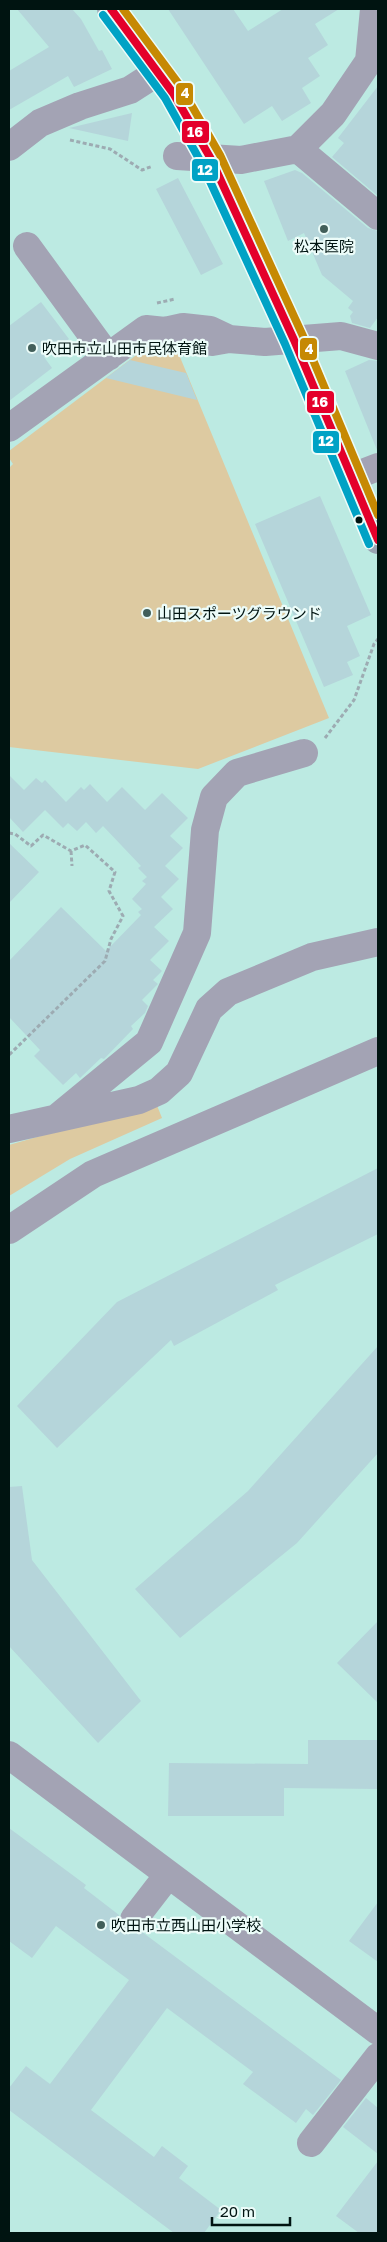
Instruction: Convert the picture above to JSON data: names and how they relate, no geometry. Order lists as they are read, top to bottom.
{
  "places": [
    "松本医院",
    "吹田市立山田市民体育館",
    "山田スポーツグラウンド",
    "吹田市立西山田小学校"
  ],
  "lines": ["transit line 16", "transit line 4", "transit line 12"],
  "scale_bar": "20 m"
}
